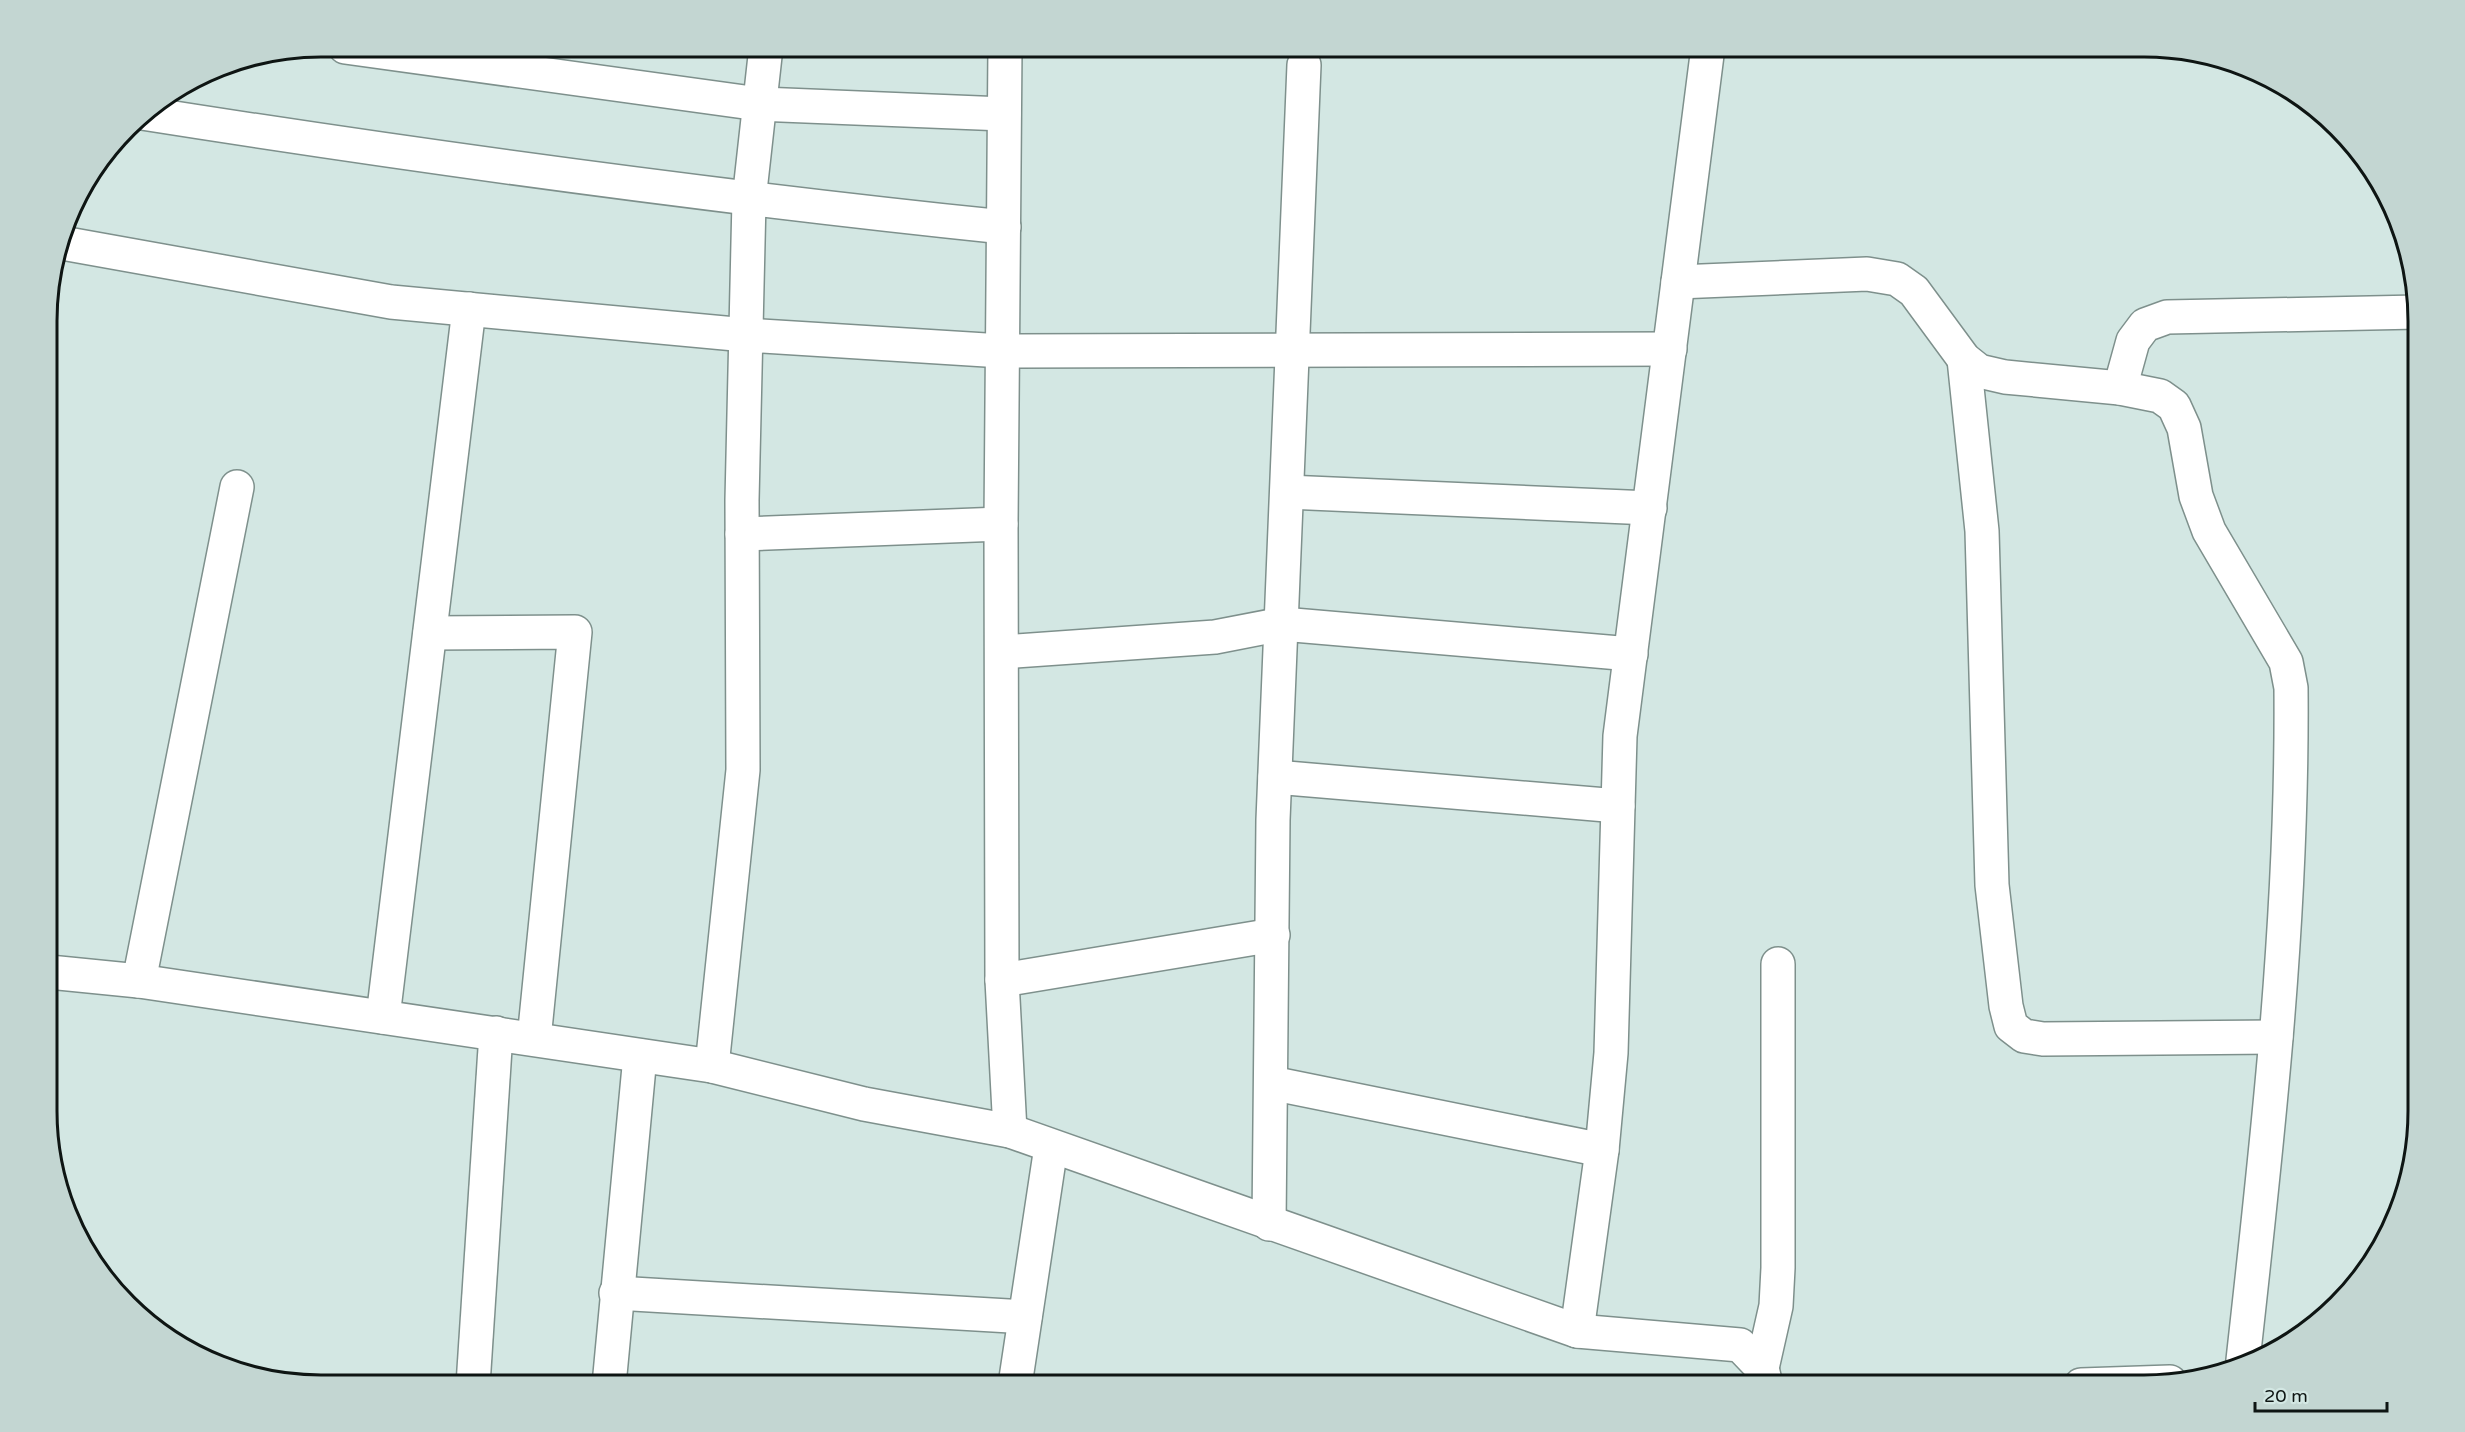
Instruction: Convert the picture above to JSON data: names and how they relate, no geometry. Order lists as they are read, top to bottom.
{
  "scale_bar": "20 m"
}
